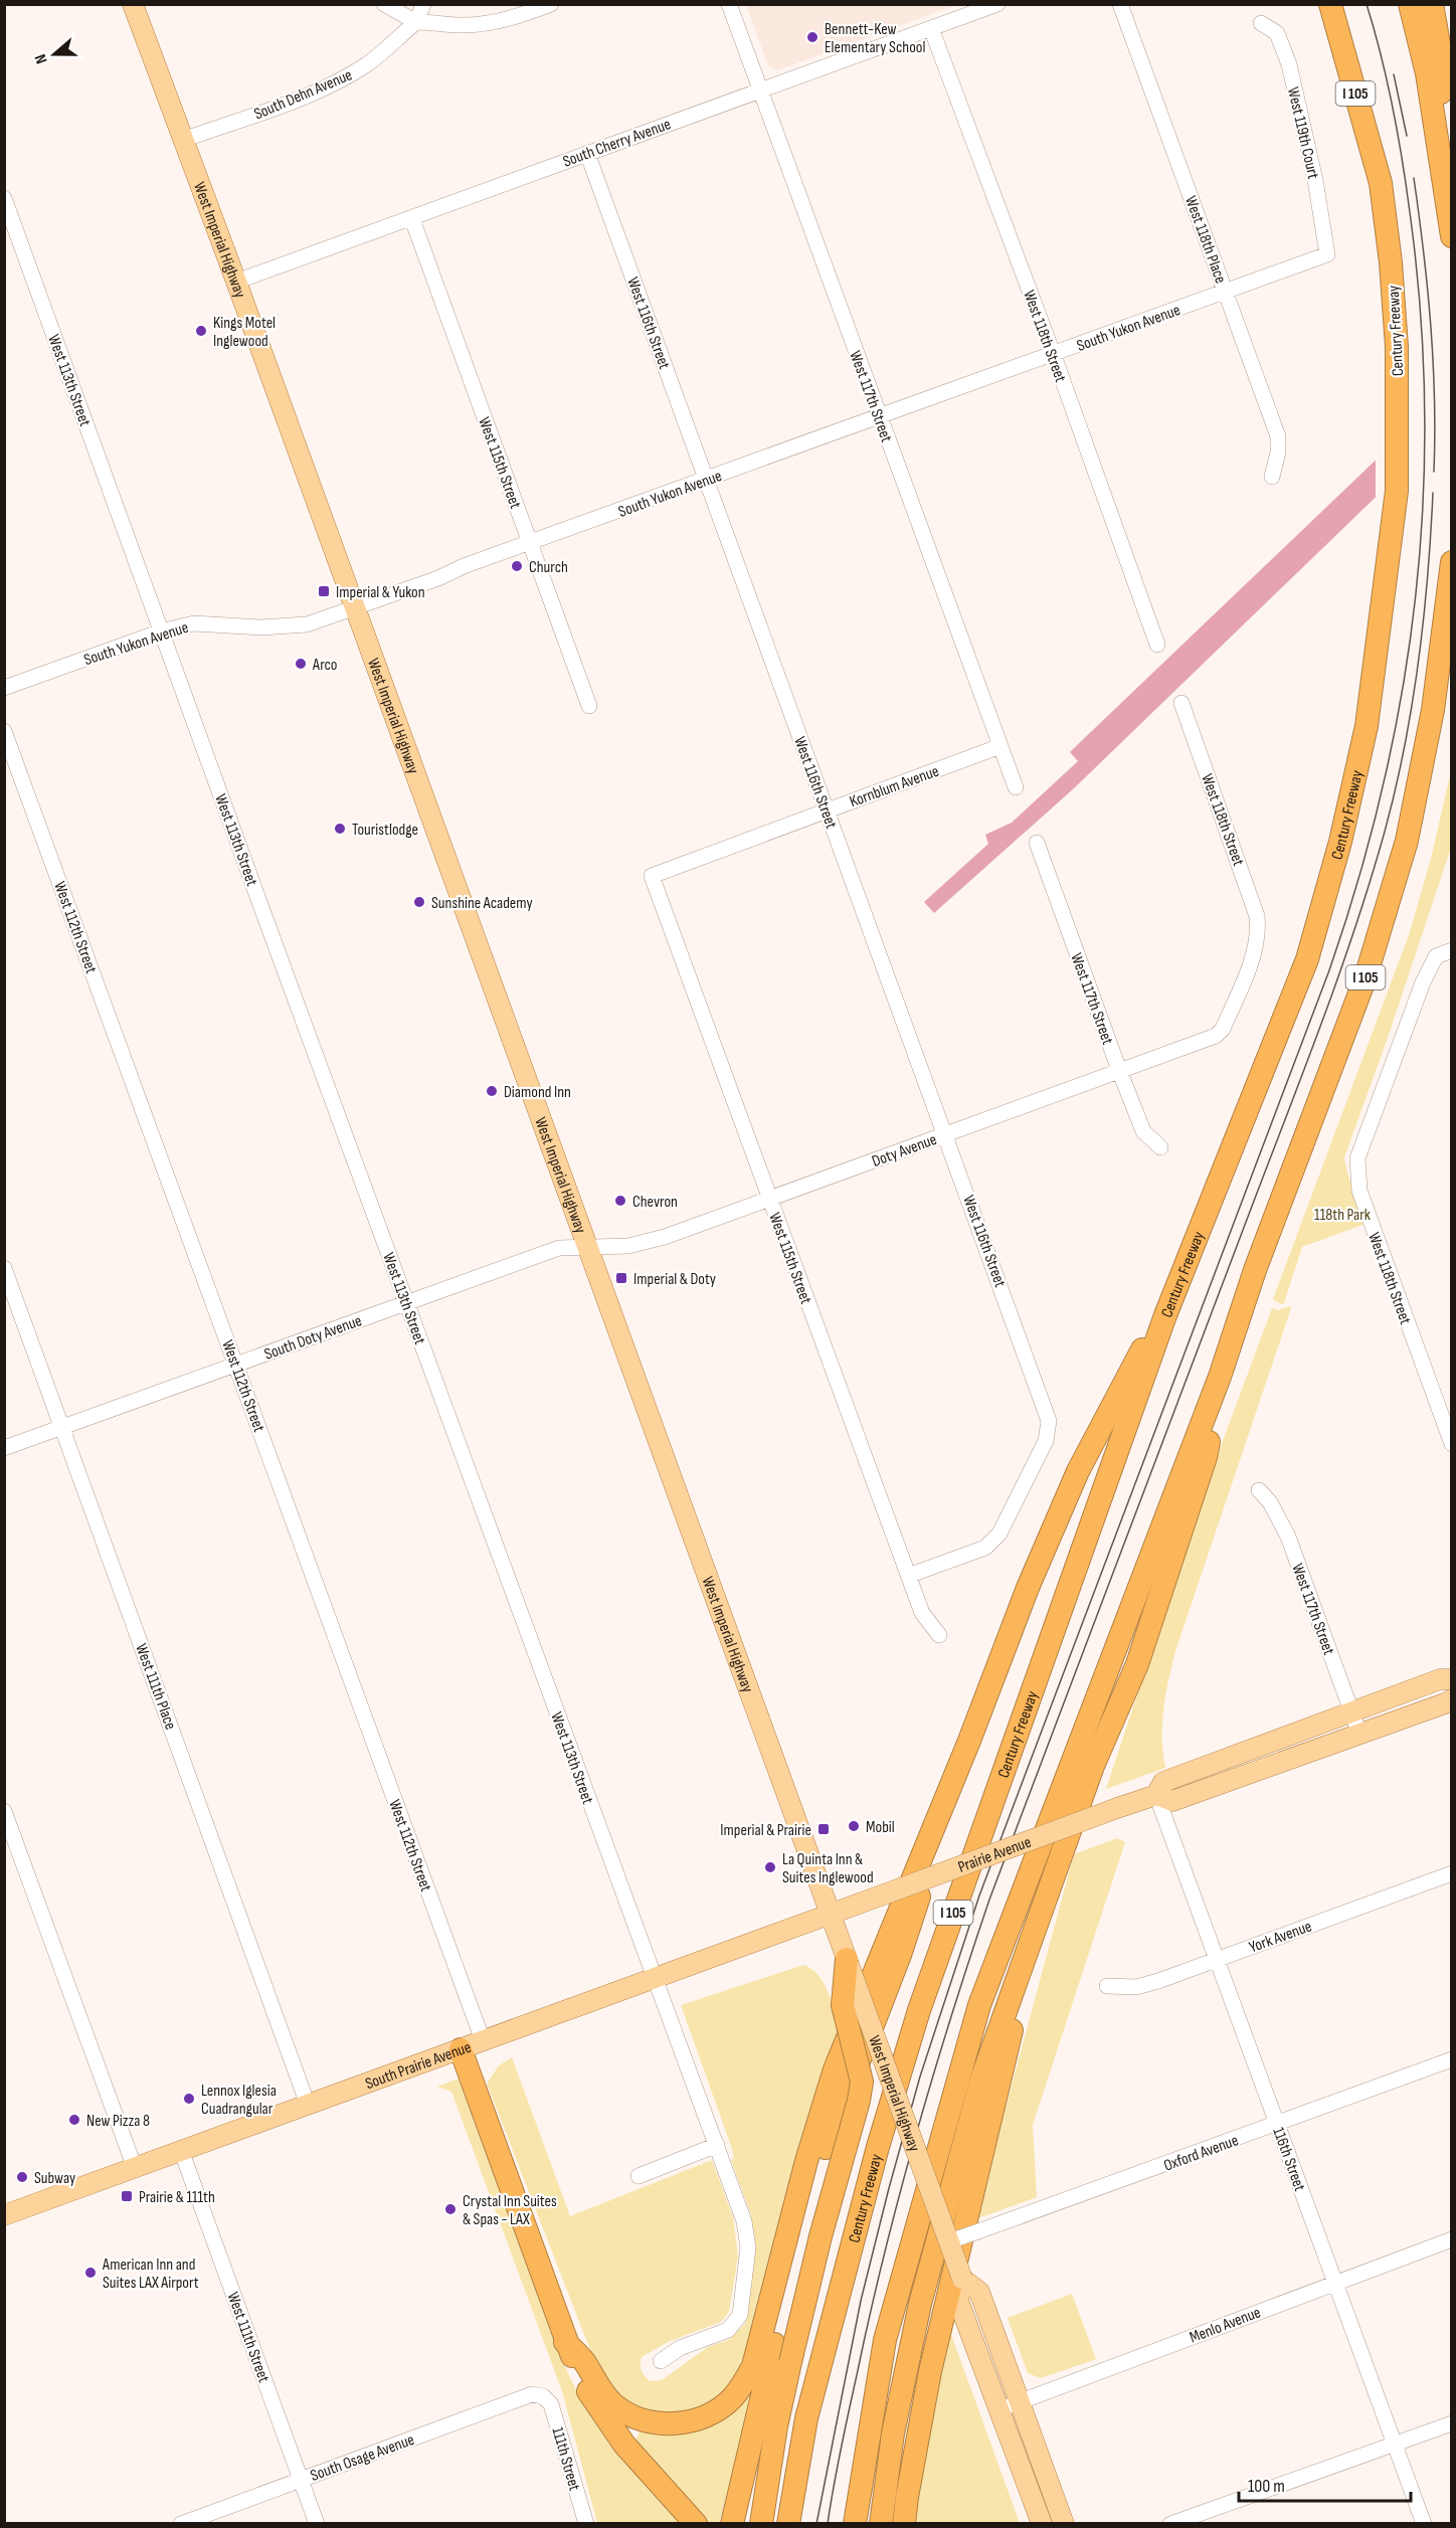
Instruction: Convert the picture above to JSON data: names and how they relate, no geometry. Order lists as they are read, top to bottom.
{
  "streets": {
    "highway": ["I 105", "Century Freeway"],
    "main road": ["West Imperial Highway", "Prairie Avenue", "South Prairie Avenue"],
    "street": [
      "South Dehn Avenue",
      "West 119th Court",
      "South Cherry Avenue",
      "West 118th Place",
      "West 116th Street",
      "South Yukon Avenue",
      "West 118th Street",
      "West 113th Street",
      "West 117th Street",
      "West 115th Street",
      "Kornblum Avenue",
      "West 112th Street",
      "Doty Avenue",
      "South Doty Avenue",
      "West 111th Place",
      "York Avenue",
      "Oxford Avenue",
      "116th Street",
      "Menlo Avenue",
      "West 111th Street",
      "South Osage Avenue",
      "111th Street"
    ]
  },
  "crossings": [
    ["South Dehn Avenue", "West Imperial Highway"],
    ["West 119th Court", "South Yukon Avenue"],
    ["South Cherry Avenue", "West Imperial Highway"],
    ["South Cherry Avenue", "West 116th Street"],
    ["South Cherry Avenue", "West 118th Street"],
    ["South Cherry Avenue", "West 117th Street"],
    ["South Cherry Avenue", "West 115th Street"],
    ["West Imperial Highway", "South Yukon Avenue"],
    ["West Imperial Highway", "Doty Avenue"],
    ["West Imperial Highway", "South Doty Avenue"],
    ["West Imperial Highway", "Prairie Avenue"],
    ["West Imperial Highway", "South Prairie Avenue"],
    ["West Imperial Highway", "Oxford Avenue"],
    ["West Imperial Highway", "Menlo Avenue"],
    ["West 118th Place", "South Yukon Avenue"],
    ["West 116th Street", "South Yukon Avenue"],
    ["West 116th Street", "West 115th Street"],
    ["West 116th Street", "Kornblum Avenue"],
    ["West 116th Street", "Doty Avenue"],
    ["South Yukon Avenue", "West 118th Street"],
    ["South Yukon Avenue", "West 113th Street"],
    ["South Yukon Avenue", "West 117th Street"],
    ["South Yukon Avenue", "West 115th Street"],
    ["West 118th Street", "Doty Avenue"],
    ["West 113th Street", "South Doty Avenue"],
    ["West 113th Street", "South Prairie Avenue"],
    ["West 117th Street", "Kornblum Avenue"],
    ["West 117th Street", "Doty Avenue"],
    ["West 117th Street", "Prairie Avenue"],
    ["West 115th Street", "Kornblum Avenue"],
    ["West 115th Street", "Doty Avenue"],
    ["West 112th Street", "South Doty Avenue"],
    ["West 112th Street", "South Prairie Avenue"],
    ["Doty Avenue", "South Doty Avenue"],
    ["South Doty Avenue", "West 111th Place"],
    ["West 111th Place", "South Prairie Avenue"],
    ["Prairie Avenue", "South Prairie Avenue"],
    ["Prairie Avenue", "116th Street"],
    ["York Avenue", "116th Street"],
    ["South Prairie Avenue", "West 111th Street"],
    ["Oxford Avenue", "116th Street"],
    ["116th Street", "Menlo Avenue"],
    ["West 111th Street", "South Osage Avenue"],
    ["South Osage Avenue", "111th Street"]
  ],
  "parks": ["118th Park"],
  "places": {
    "other": [
      "Bennett-Kew Elementary School",
      "Kings Motel Inglewood",
      "Church",
      "Arco",
      "Touristlodge",
      "Sunshine Academy",
      "Diamond Inn",
      "Chevron",
      "Mobil",
      "La Quinta Inn & Suites Inglewood",
      "Lennox Iglesia Cuadrangular",
      "New Pizza 8",
      "Subway",
      "Crystal Inn Suites & Spas - LAX",
      "American Inn and Suites LAX Airport"
    ],
    "transit": [
      "Imperial & Yukon",
      "Imperial & Doty",
      "Imperial & Prairie",
      "Prairie & 111th"
    ]
  },
  "scale_bar": "100 m",
  "north": "left"
}
